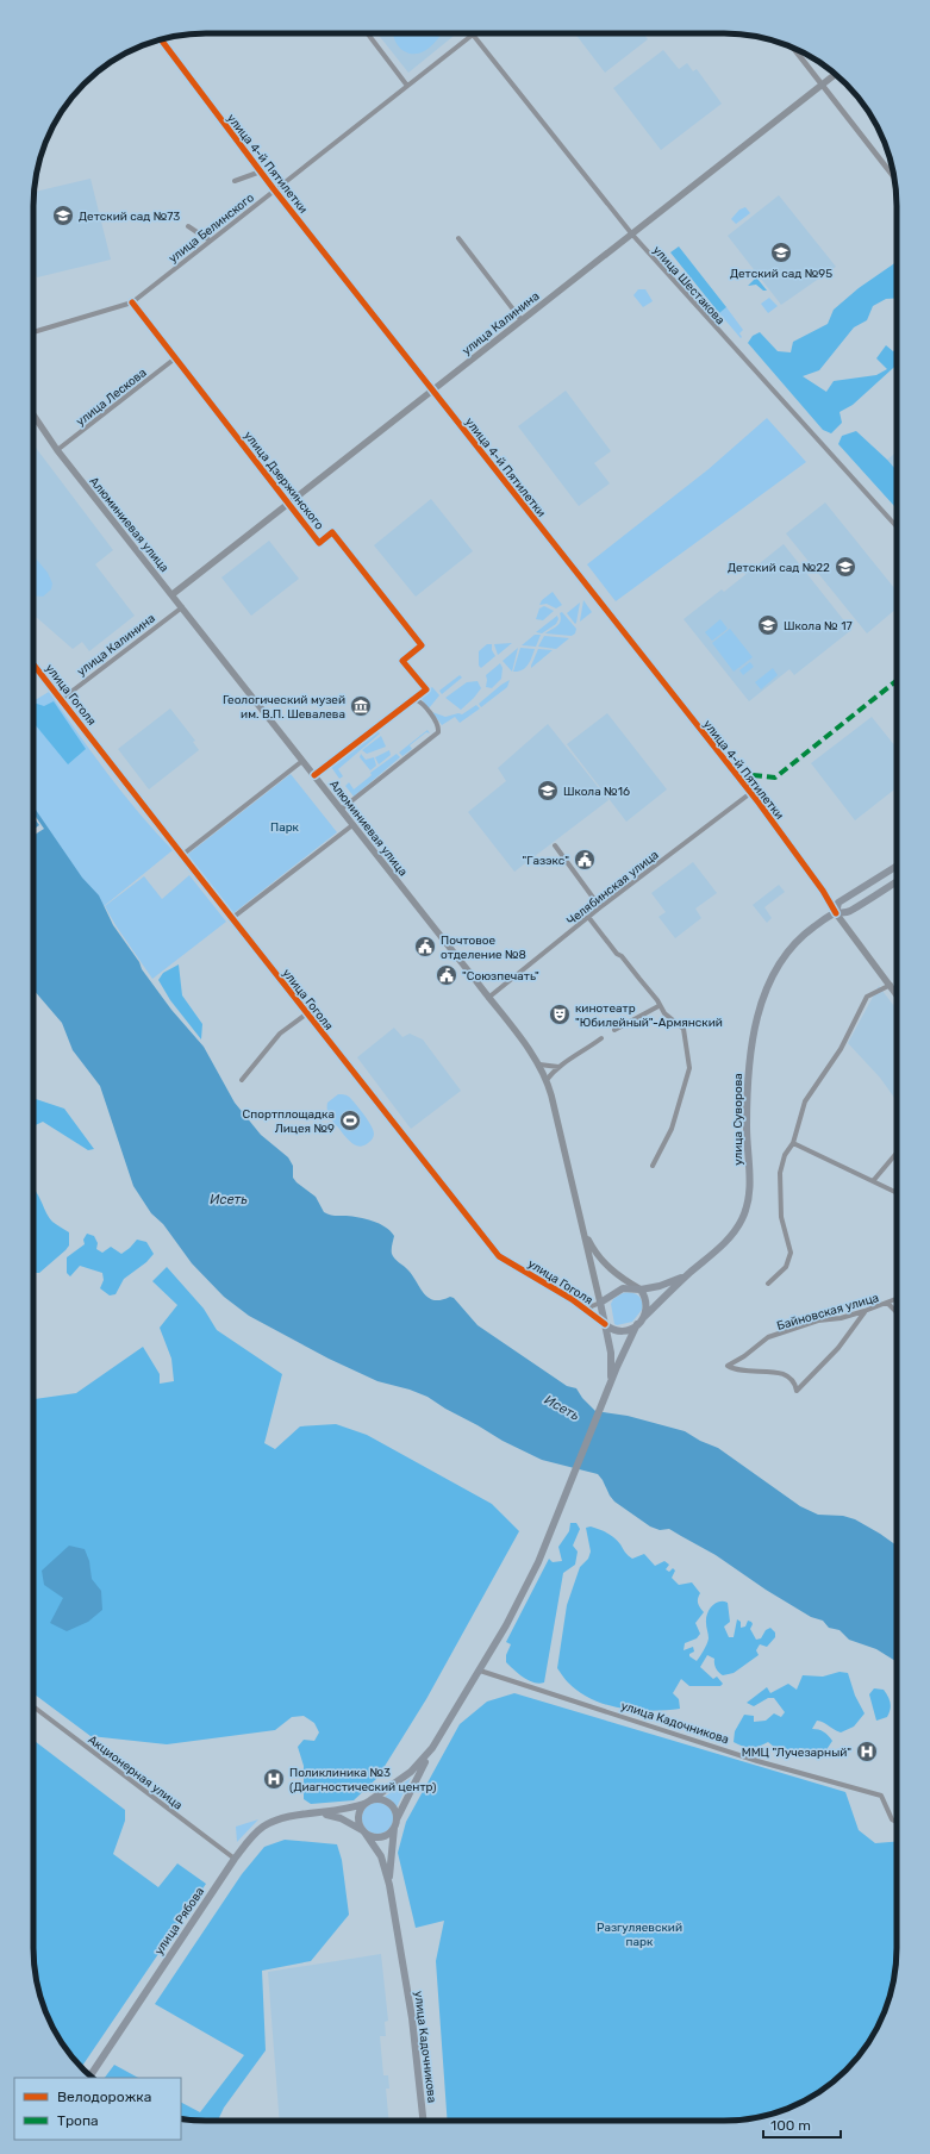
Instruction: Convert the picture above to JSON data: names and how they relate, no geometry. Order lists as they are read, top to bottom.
{
  "streets": {
    "main road": [
      "улица Калинина",
      "Алюминиевая улица",
      "улица Суворова",
      "улица Кадочникова",
      "улица Рябова"
    ],
    "street": [
      "улица 4-й Пятилетки",
      "улица Белинского",
      "улица Шестакова",
      "улица Лескова",
      "улица Дзержинского",
      "улица Гоголя",
      "Челябинская улица",
      "Байновская улица",
      "Акционерная улица"
    ]
  },
  "crossings": [
    ["улица 4-й Пятилетки", "улица Белинского"],
    ["улица 4-й Пятилетки", "улица Калинина"],
    ["улица 4-й Пятилетки", "Челябинская улица"],
    ["улица 4-й Пятилетки", "улица Суворова"],
    ["улица Белинского", "улица Шестакова"],
    ["улица Белинского", "улица Дзержинского"],
    ["улица Шестакова", "улица Калинина"],
    ["улица Калинина", "улица Дзержинского"],
    ["улица Калинина", "Алюминиевая улица"],
    ["улица Калинина", "улица Гоголя"],
    ["улица Лескова", "улица Дзержинского"],
    ["улица Лескова", "Алюминиевая улица"],
    ["Алюминиевая улица", "Челябинская улица"],
    ["улица Гоголя", "улица Суворова"],
    ["Акционерная улица", "улица Рябова"]
  ],
  "water": ["Исеть"],
  "parks": ["Парк", "Разгуляевский парк"],
  "places": {
    "school or university": [
      "Детский сад №73",
      "Детский сад №95",
      "Детский сад №22",
      "Школа № 17",
      "Школа №16"
    ],
    "museum": ["Геологический музей им. В.П. Шевалева"],
    "public building": ["\"Газэкс\"", "Почтовое отделение №8", "\"Союзпечать\""],
    "theatre": ["кинотеатр \"Юбилейный\"-Армянский"],
    "sports": ["Спортплощадка Лицея №9"],
    "hospital": ["ММЦ \"Лучезарный\"", "Поликлиника №3 (Диагностический центр)"]
  },
  "legend": ["Велодорожка", "Тропа"],
  "scale_bar": "100 m"
}
